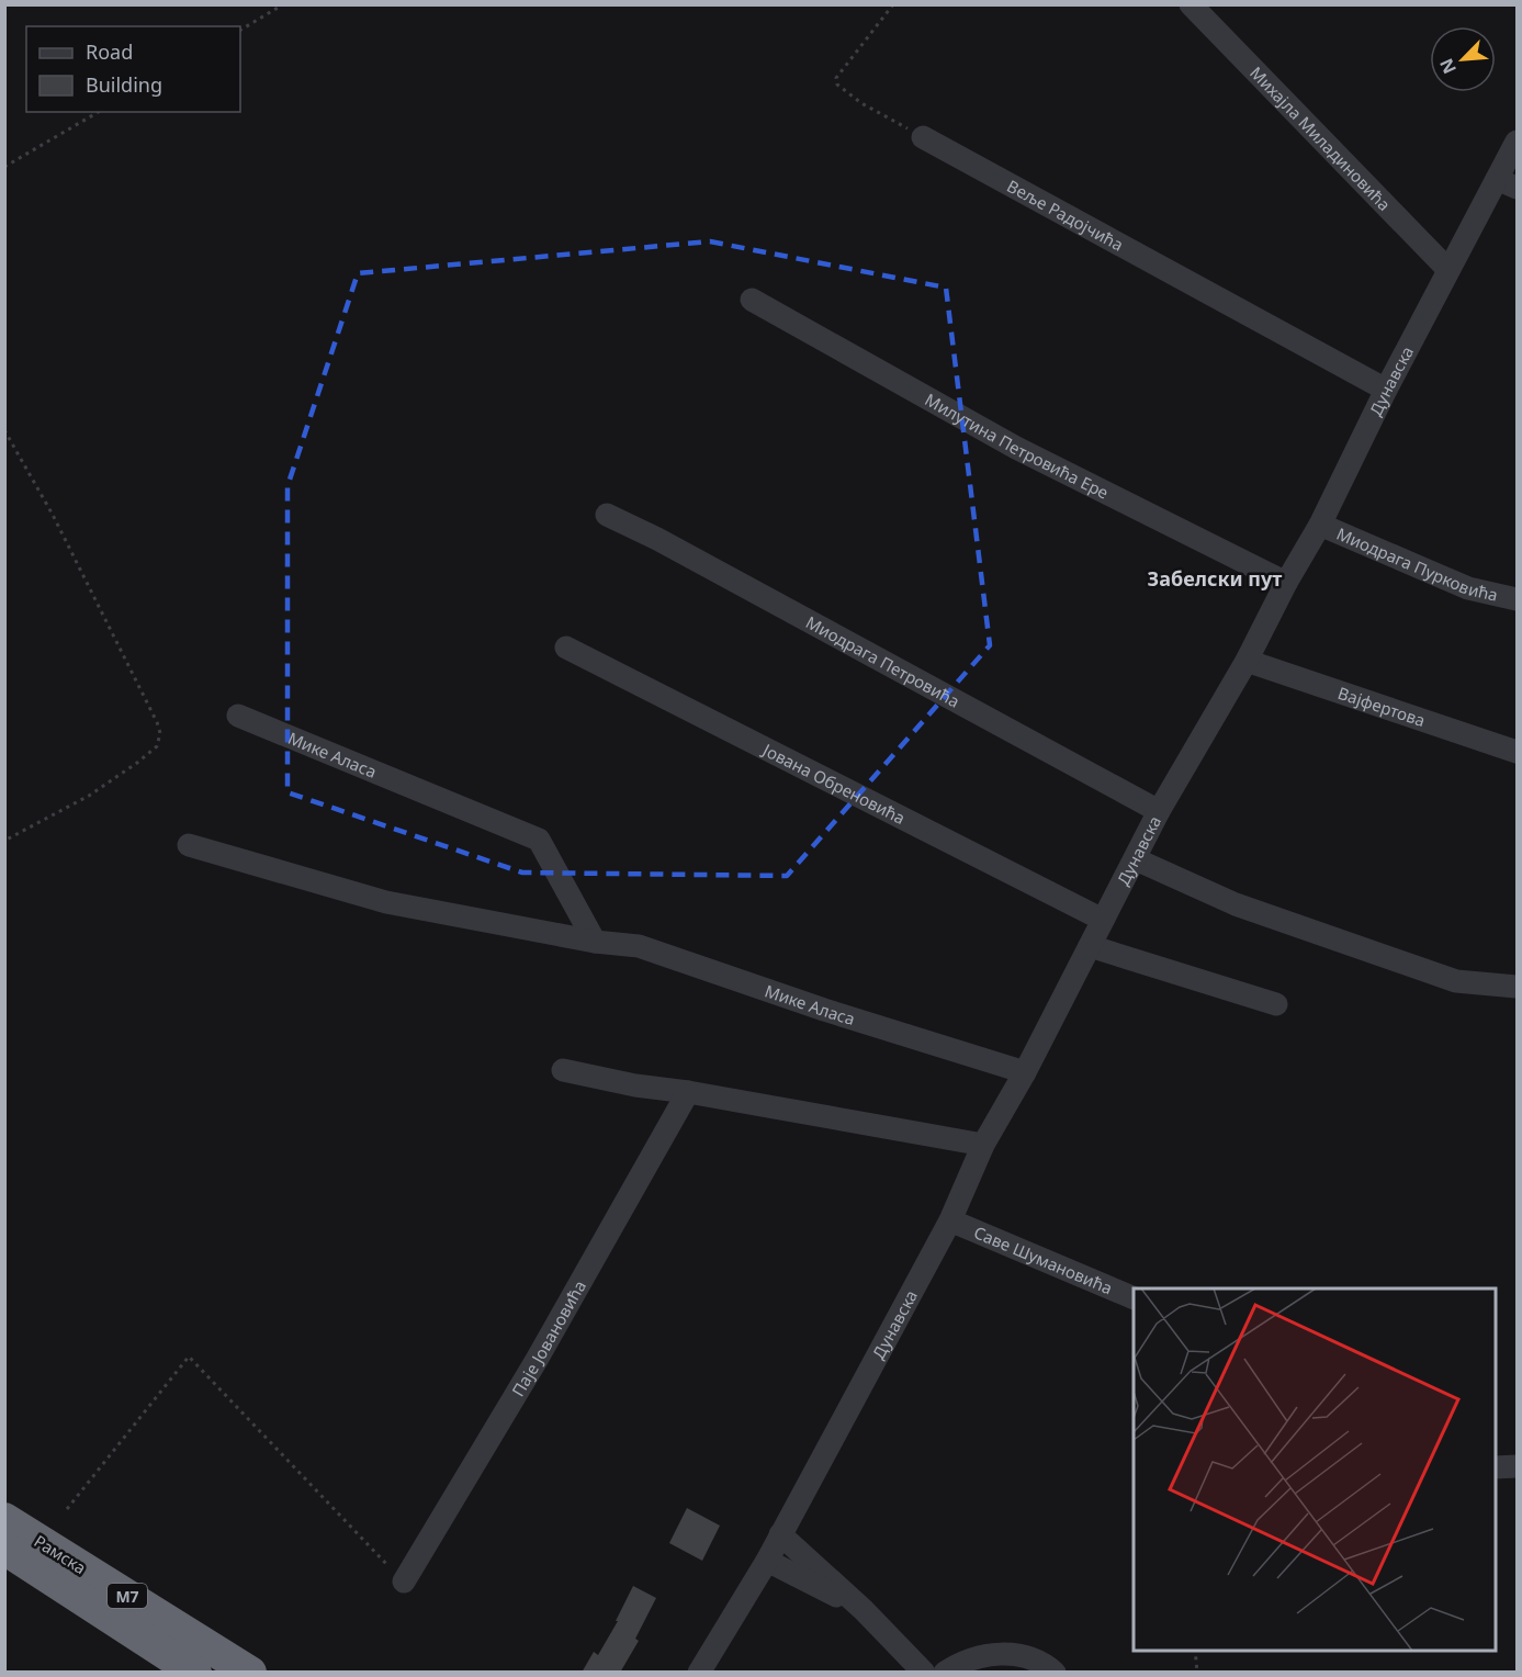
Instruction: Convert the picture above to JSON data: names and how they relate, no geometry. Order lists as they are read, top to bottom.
{
  "streets": {
    "highway": ["Рамска", "M7"],
    "street": [
      "Михајла Миладиновића",
      "Веље Радојчића",
      "Дунавска",
      "Милутина Петровића Ере",
      "Миодрага Пурковића",
      "Миодрага Петровића",
      "Вајфертова",
      "Мике Аласа",
      "Јована Обреновића",
      "Саве Шумановића",
      "Паје Јовановића"
    ]
  },
  "crossings": [
    ["Михајла Миладиновића", "Дунавска"],
    ["Веље Радојчића", "Дунавска"],
    ["Дунавска", "Милутина Петровића Ере"],
    ["Дунавска", "Миодрага Пурковића"],
    ["Дунавска", "Миодрага Петровића"],
    ["Дунавска", "Вајфертова"],
    ["Дунавска", "Мике Аласа"],
    ["Дунавска", "Јована Обреновића"],
    ["Дунавска", "Саве Шумановића"]
  ],
  "districts": ["Забелски пут"],
  "legend": ["Road", "Building"],
  "north": "bottom left"
}
